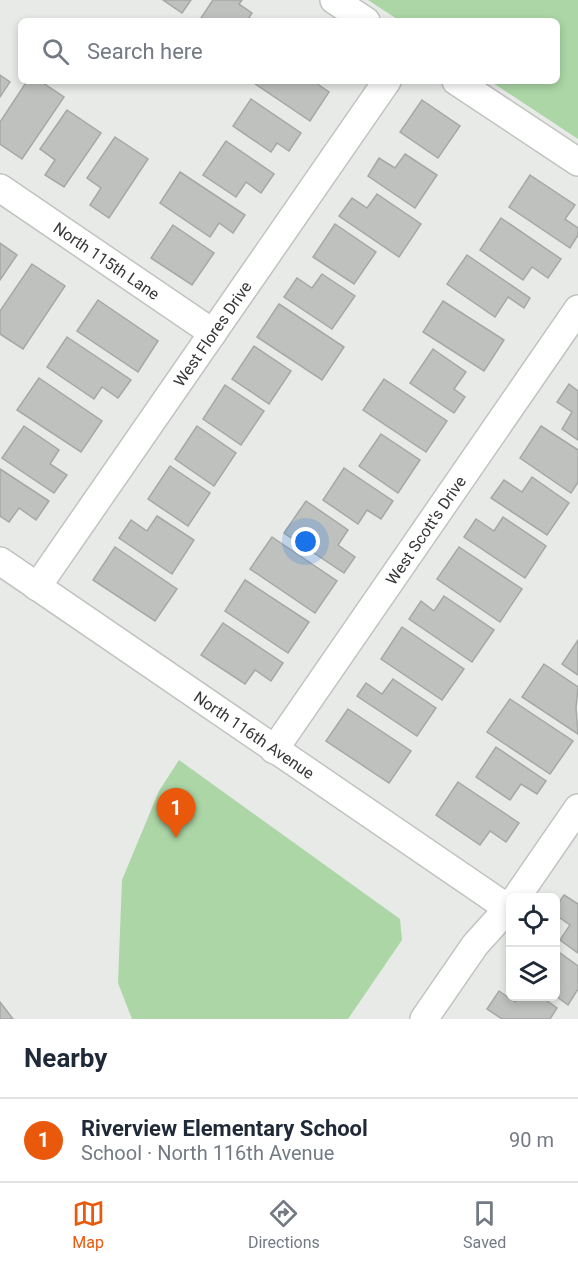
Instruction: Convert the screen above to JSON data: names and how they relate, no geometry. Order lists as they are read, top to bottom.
{
  "streets": {
    "street": [
      "North 115th Lane",
      "West Flores Drive",
      "West Scott's Drive",
      "North 116th Avenue"
    ]
  },
  "crossings": [
    ["North 115th Lane", "West Flores Drive"],
    ["West Flores Drive", "North 116th Avenue"],
    ["West Scott's Drive", "North 116th Avenue"]
  ],
  "page": {
    "search": "Search here",
    "pins": "1",
    "heading": "Nearby",
    "list": [
      {
        "mark": "1",
        "name": "Riverview Elementary School",
        "note": "School · North 116th Avenue",
        "value": "90 m"
      }
    ],
    "nav": ["Map", "Directions", "Saved"]
  }
}
